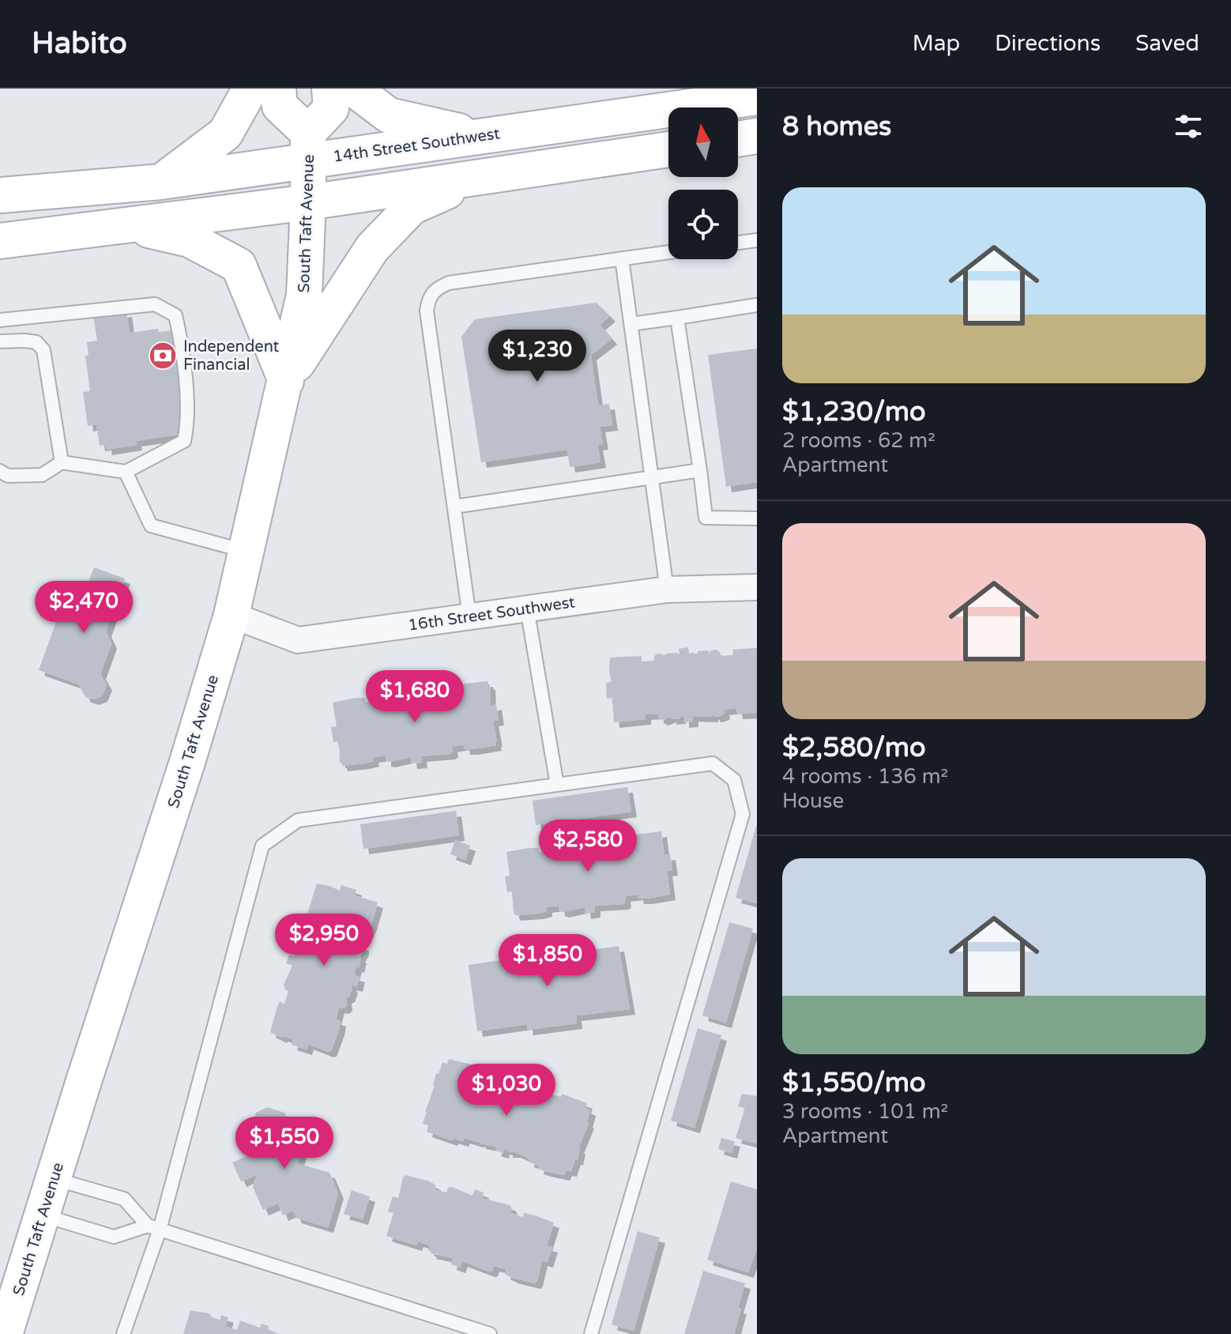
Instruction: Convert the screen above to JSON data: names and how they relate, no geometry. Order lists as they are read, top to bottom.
{
  "streets": {
    "main road": ["14th Street Southwest", "South Taft Avenue"],
    "street": ["16th Street Southwest"]
  },
  "crossings": [
    ["14th Street Southwest", "South Taft Avenue"],
    ["South Taft Avenue", "16th Street Southwest"]
  ],
  "places": {
    "bank": ["Independent Financial"]
  },
  "north": "top",
  "page": {
    "header": "Habito",
    "nav": ["Map", "Directions", "Saved"],
    "heading": "8 homes",
    "list": [
      {
        "name": "$1,230/mo",
        "note": "2 rooms · 62 m² · Apartment"
      },
      {
        "name": "$2,580/mo",
        "note": "4 rooms · 136 m² · House"
      },
      {
        "name": "$1,550/mo",
        "note": "3 rooms · 101 m² · Apartment"
      }
    ],
    "price": [
      "$1,230",
      "$2,470",
      "$1,680",
      "$2,580",
      "$2,950",
      "$1,850",
      "$1,030",
      "$1,550"
    ]
  }
}
